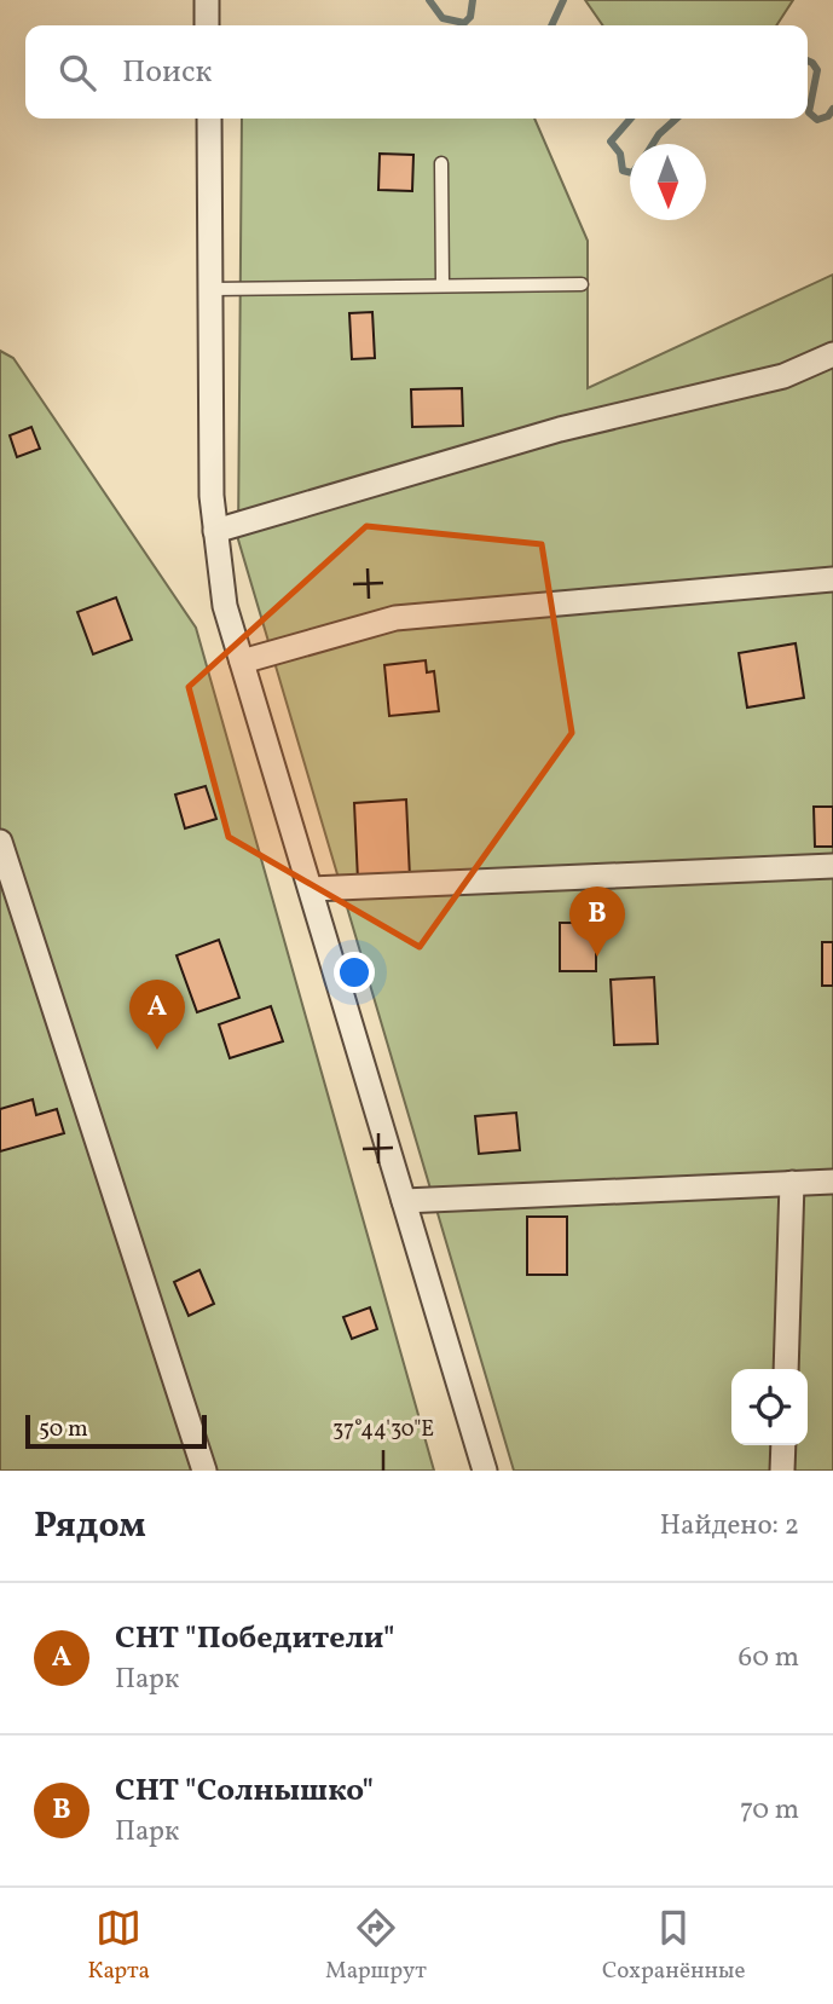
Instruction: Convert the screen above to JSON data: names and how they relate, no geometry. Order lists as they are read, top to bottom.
{
  "scale_bar": "50 m",
  "north": "bottom",
  "page": {
    "search": "Поиск",
    "pins": ["B", "A"],
    "scale": "50 m",
    "heading": ["Рядом", "Найдено: 2"],
    "list": [
      {
        "mark": "A",
        "name": "СНТ \"Победители\"",
        "note": "Парк",
        "value": "60 m"
      },
      {
        "mark": "B",
        "name": "СНТ \"Солнышко\"",
        "note": "Парк",
        "value": "70 m"
      }
    ],
    "nav": ["Карта", "Маршрут", "Сохранённые"]
  },
  "coordinates": ["37°44'30\"E"]
}
